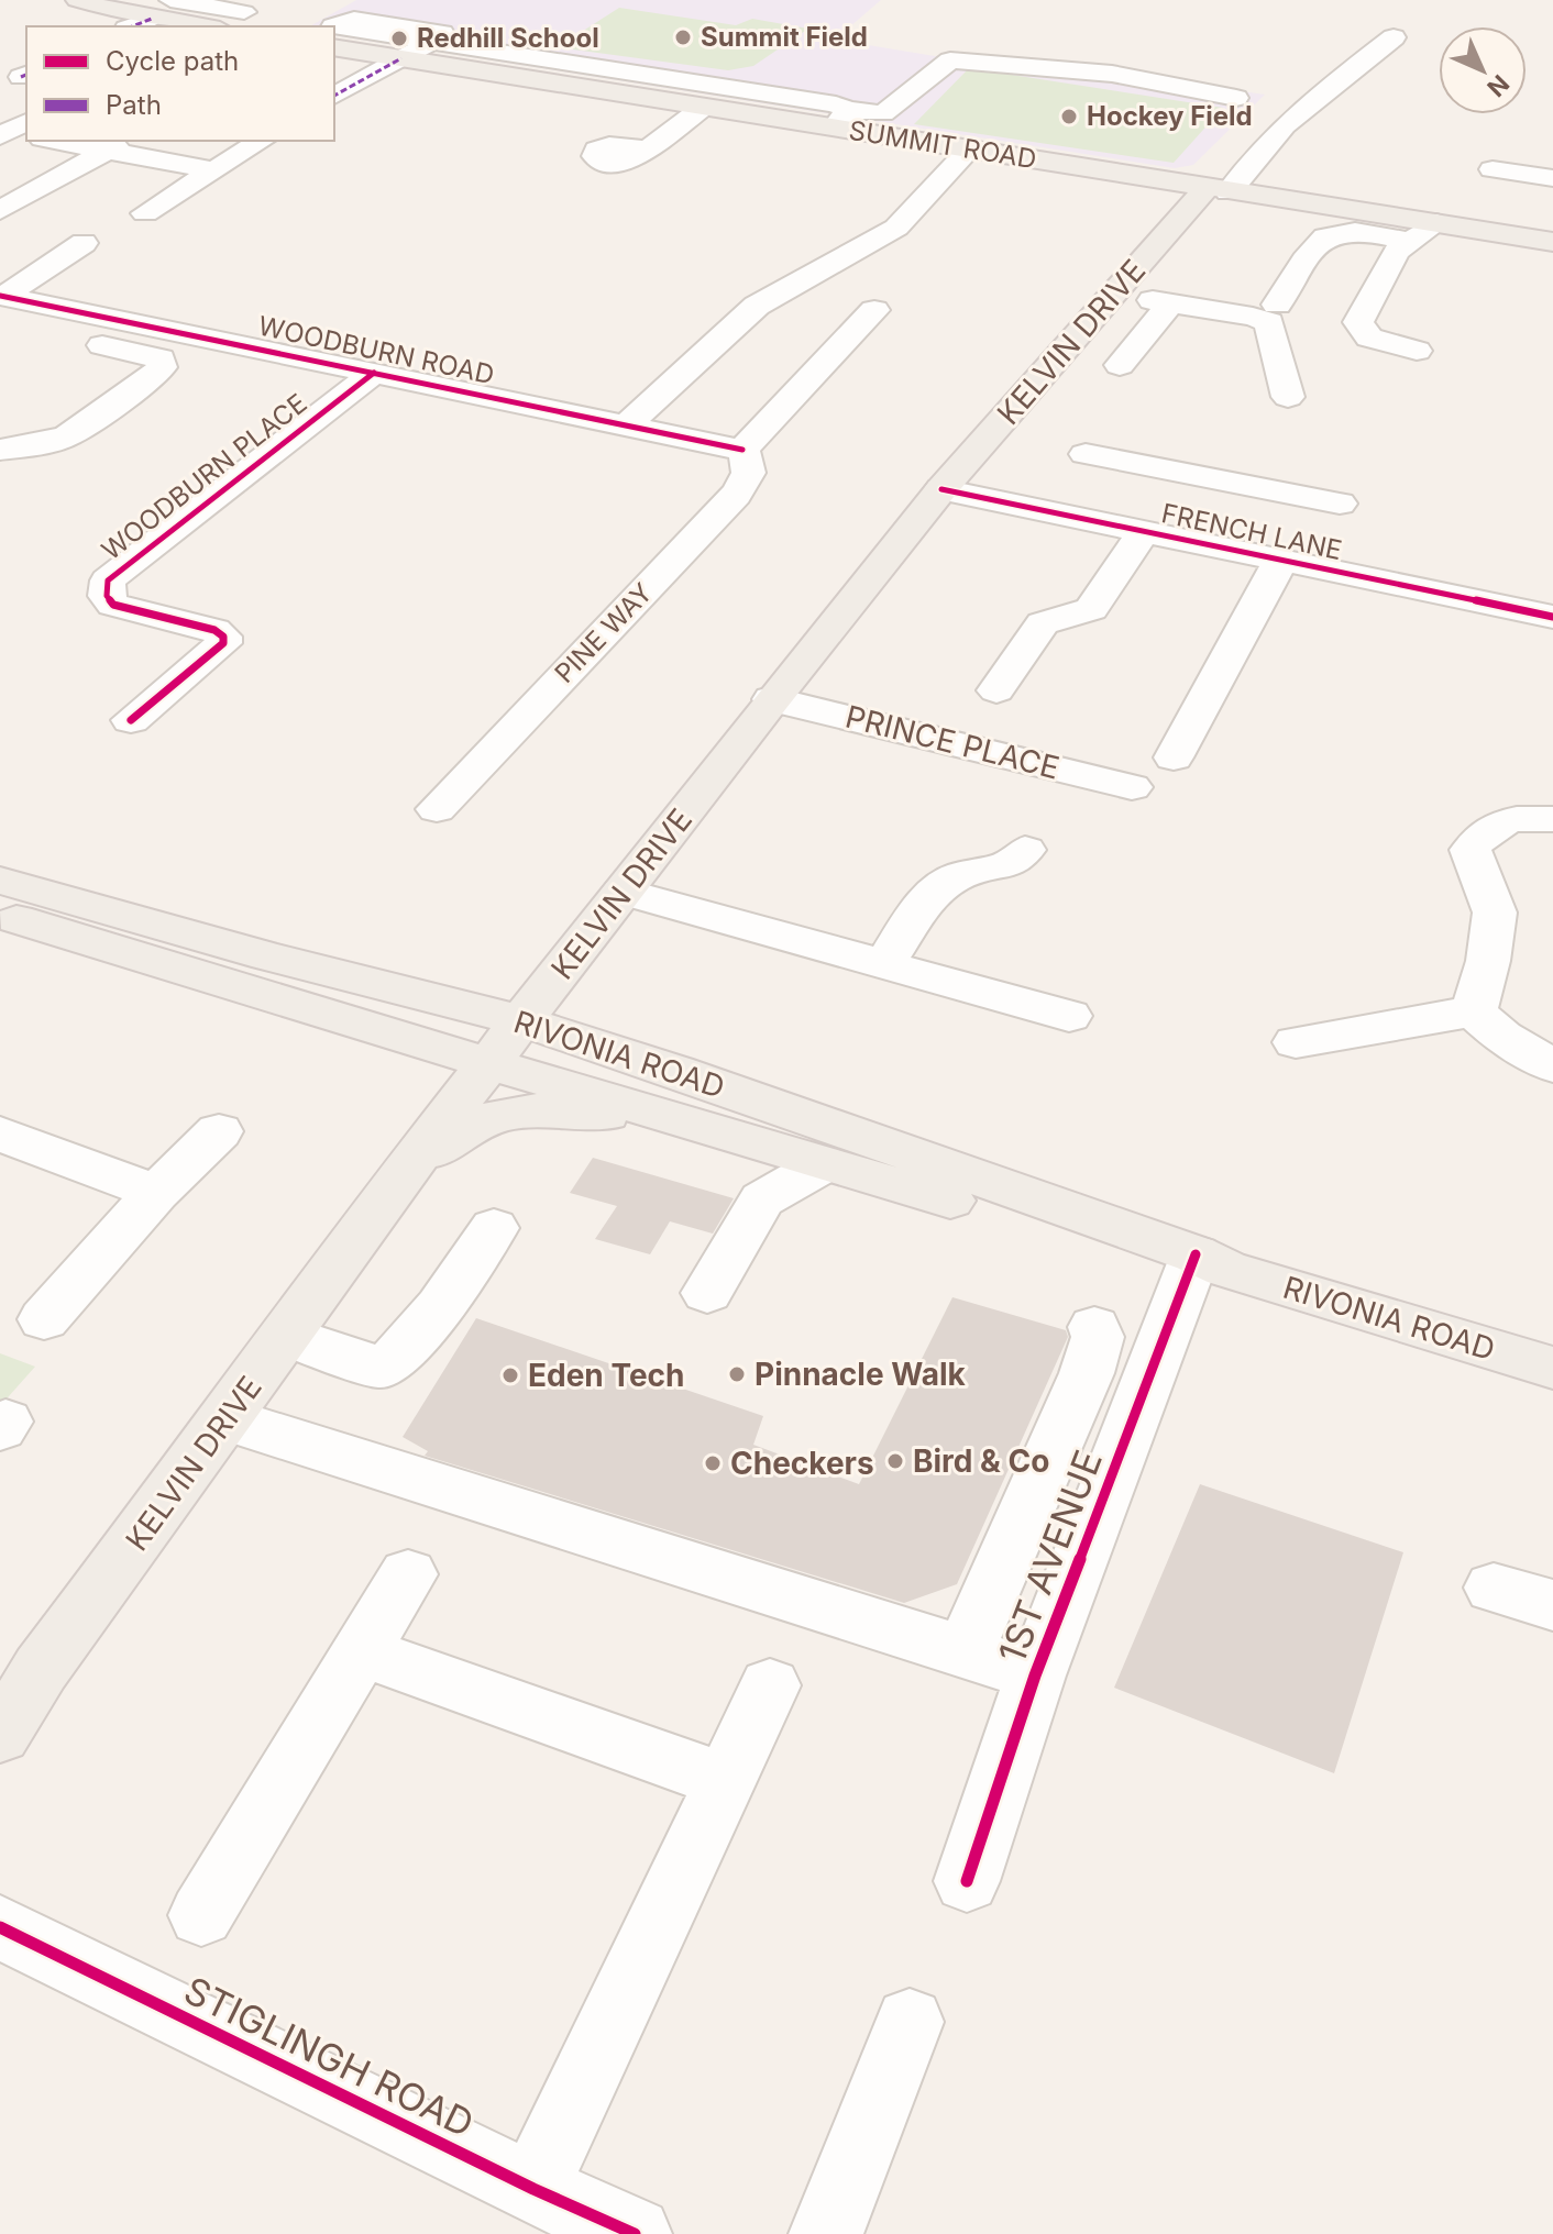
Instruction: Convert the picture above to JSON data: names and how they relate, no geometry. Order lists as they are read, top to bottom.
{
  "streets": {
    "main road": ["SUMMIT ROAD", "KELVIN DRIVE", "RIVONIA ROAD"],
    "street": [
      "WOODBURN ROAD",
      "WOODBURN PLACE",
      "FRENCH LANE",
      "PINE WAY",
      "PRINCE PLACE",
      "1ST AVENUE",
      "STIGLINGH ROAD"
    ]
  },
  "crossings": [
    ["SUMMIT ROAD", "KELVIN DRIVE"],
    ["KELVIN DRIVE", "FRENCH LANE"],
    ["KELVIN DRIVE", "PRINCE PLACE"],
    ["KELVIN DRIVE", "RIVONIA ROAD"],
    ["WOODBURN ROAD", "WOODBURN PLACE"],
    ["WOODBURN ROAD", "PINE WAY"],
    ["RIVONIA ROAD", "1ST AVENUE"]
  ],
  "places": [
    "Summit Field",
    "Redhill School",
    "Hockey Field",
    "Pinnacle Walk",
    "Eden Tech",
    "Bird & Co",
    "Checkers"
  ],
  "legend": ["Cycle path", "Path"],
  "north": "bottom right"
}
